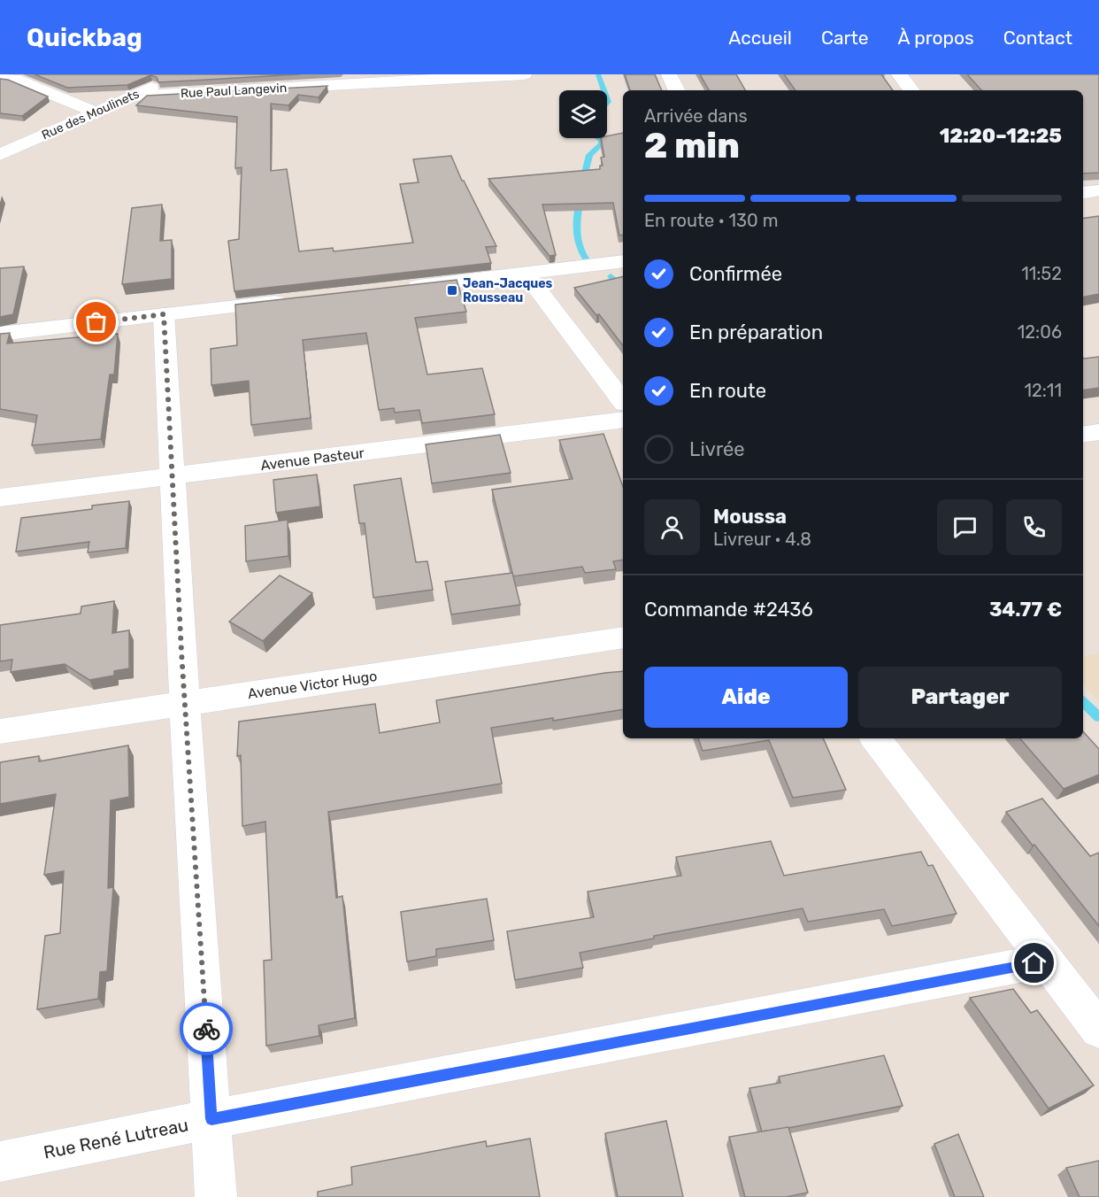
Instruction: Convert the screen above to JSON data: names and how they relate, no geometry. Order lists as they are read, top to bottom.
{
  "streets": {
    "street": [
      "Rue Paul Langevin",
      "Rue des Moulinets",
      "Avenue Pasteur",
      "Avenue Victor Hugo",
      "Rue René Lutreau"
    ]
  },
  "crossings": [
    ["Rue Paul Langevin", "Rue des Moulinets"]
  ],
  "places": {
    "transit": ["Jean-Jacques Rousseau"]
  },
  "page": {
    "header": "Quickbag",
    "nav": [
      "Accueil",
      "Carte",
      "À propos",
      "Contact"
    ],
    "heading": ["2 min", "Arrivée dans", "12:20–12:25"],
    "panel": [
      "Moussa",
      "Livreur · 4.8",
      "Commande #2436",
      "34.77 €"
    ],
    "bar": "En route · 130 m",
    "list": [
      ["Confirmée", "11:52"],
      ["En préparation", "12:06"],
      ["En route", "12:11"],
      "Livrée"
    ],
    "buttons": ["Aide", "Partager"]
  }
}
